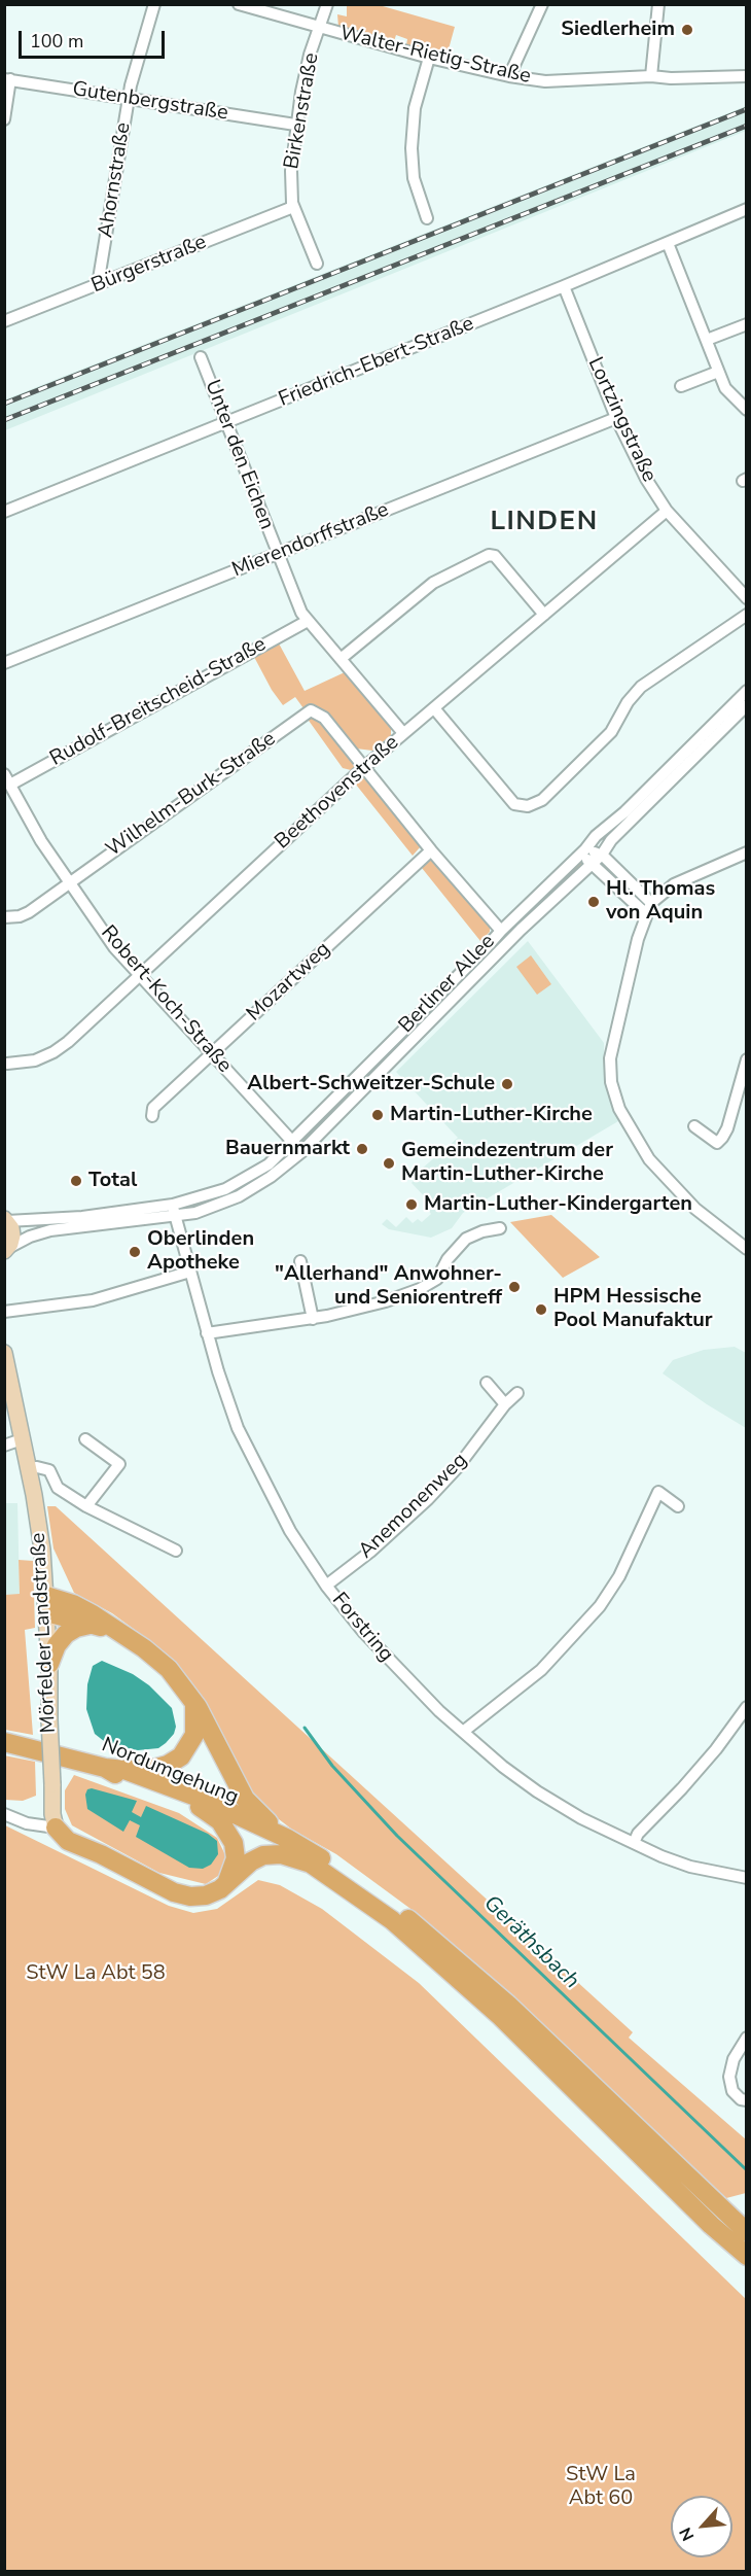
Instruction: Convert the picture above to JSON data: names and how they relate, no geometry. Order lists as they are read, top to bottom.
{
  "streets": {
    "main road": ["Mörfelder Landstraße", "Nordumgehung"],
    "street": [
      "Walter-Rietig-Straße",
      "Gutenbergstraße",
      "Birkenstraße",
      "Ahornstraße",
      "Bürgerstraße",
      "Friedrich-Ebert-Straße",
      "Lortzingstraße",
      "Unter den Eichen",
      "Mierendorffstraße",
      "Rudolf-Breitscheid-Straße",
      "Beethovenstraße",
      "Wilhelm-Burk-Straße",
      "Mozartweg",
      "Berliner Allee",
      "Robert-Koch-Straße",
      "Anemonenweg",
      "Forstring"
    ]
  },
  "crossings": [
    ["Walter-Rietig-Straße", "Birkenstraße"],
    ["Gutenbergstraße", "Birkenstraße"],
    ["Gutenbergstraße", "Ahornstraße"],
    ["Birkenstraße", "Bürgerstraße"],
    ["Ahornstraße", "Bürgerstraße"],
    ["Friedrich-Ebert-Straße", "Lortzingstraße"],
    ["Friedrich-Ebert-Straße", "Unter den Eichen"],
    ["Lortzingstraße", "Mierendorffstraße"],
    ["Lortzingstraße", "Beethovenstraße"],
    ["Unter den Eichen", "Mierendorffstraße"],
    ["Unter den Eichen", "Rudolf-Breitscheid-Straße"],
    ["Unter den Eichen", "Beethovenstraße"],
    ["Rudolf-Breitscheid-Straße", "Robert-Koch-Straße"],
    ["Beethovenstraße", "Wilhelm-Burk-Straße"],
    ["Beethovenstraße", "Robert-Koch-Straße"],
    ["Wilhelm-Burk-Straße", "Robert-Koch-Straße"],
    ["Mozartweg", "Robert-Koch-Straße"],
    ["Berliner Allee", "Robert-Koch-Straße"],
    ["Berliner Allee", "Forstring"],
    ["Anemonenweg", "Forstring"]
  ],
  "districts": ["LINDEN"],
  "water": ["Geräthsbach"],
  "parks": ["StW La Abt 58", "StW La Abt 60"],
  "places": [
    "Siedlerheim",
    "Hl. Thomas von Aquin",
    "Albert-Schweitzer-Schule",
    "Martin-Luther-Kirche",
    "Bauernmarkt",
    "Gemeindezentrum der Martin-Luther-Kirche",
    "Total",
    "Martin-Luther-Kindergarten",
    "Oberlinden Apotheke",
    "\"Allerhand\" Anwohner- und Seniorentreff",
    "HPM Hessische Pool Manufaktur"
  ],
  "scale_bar": "100 m",
  "north": "bottom left"
}
